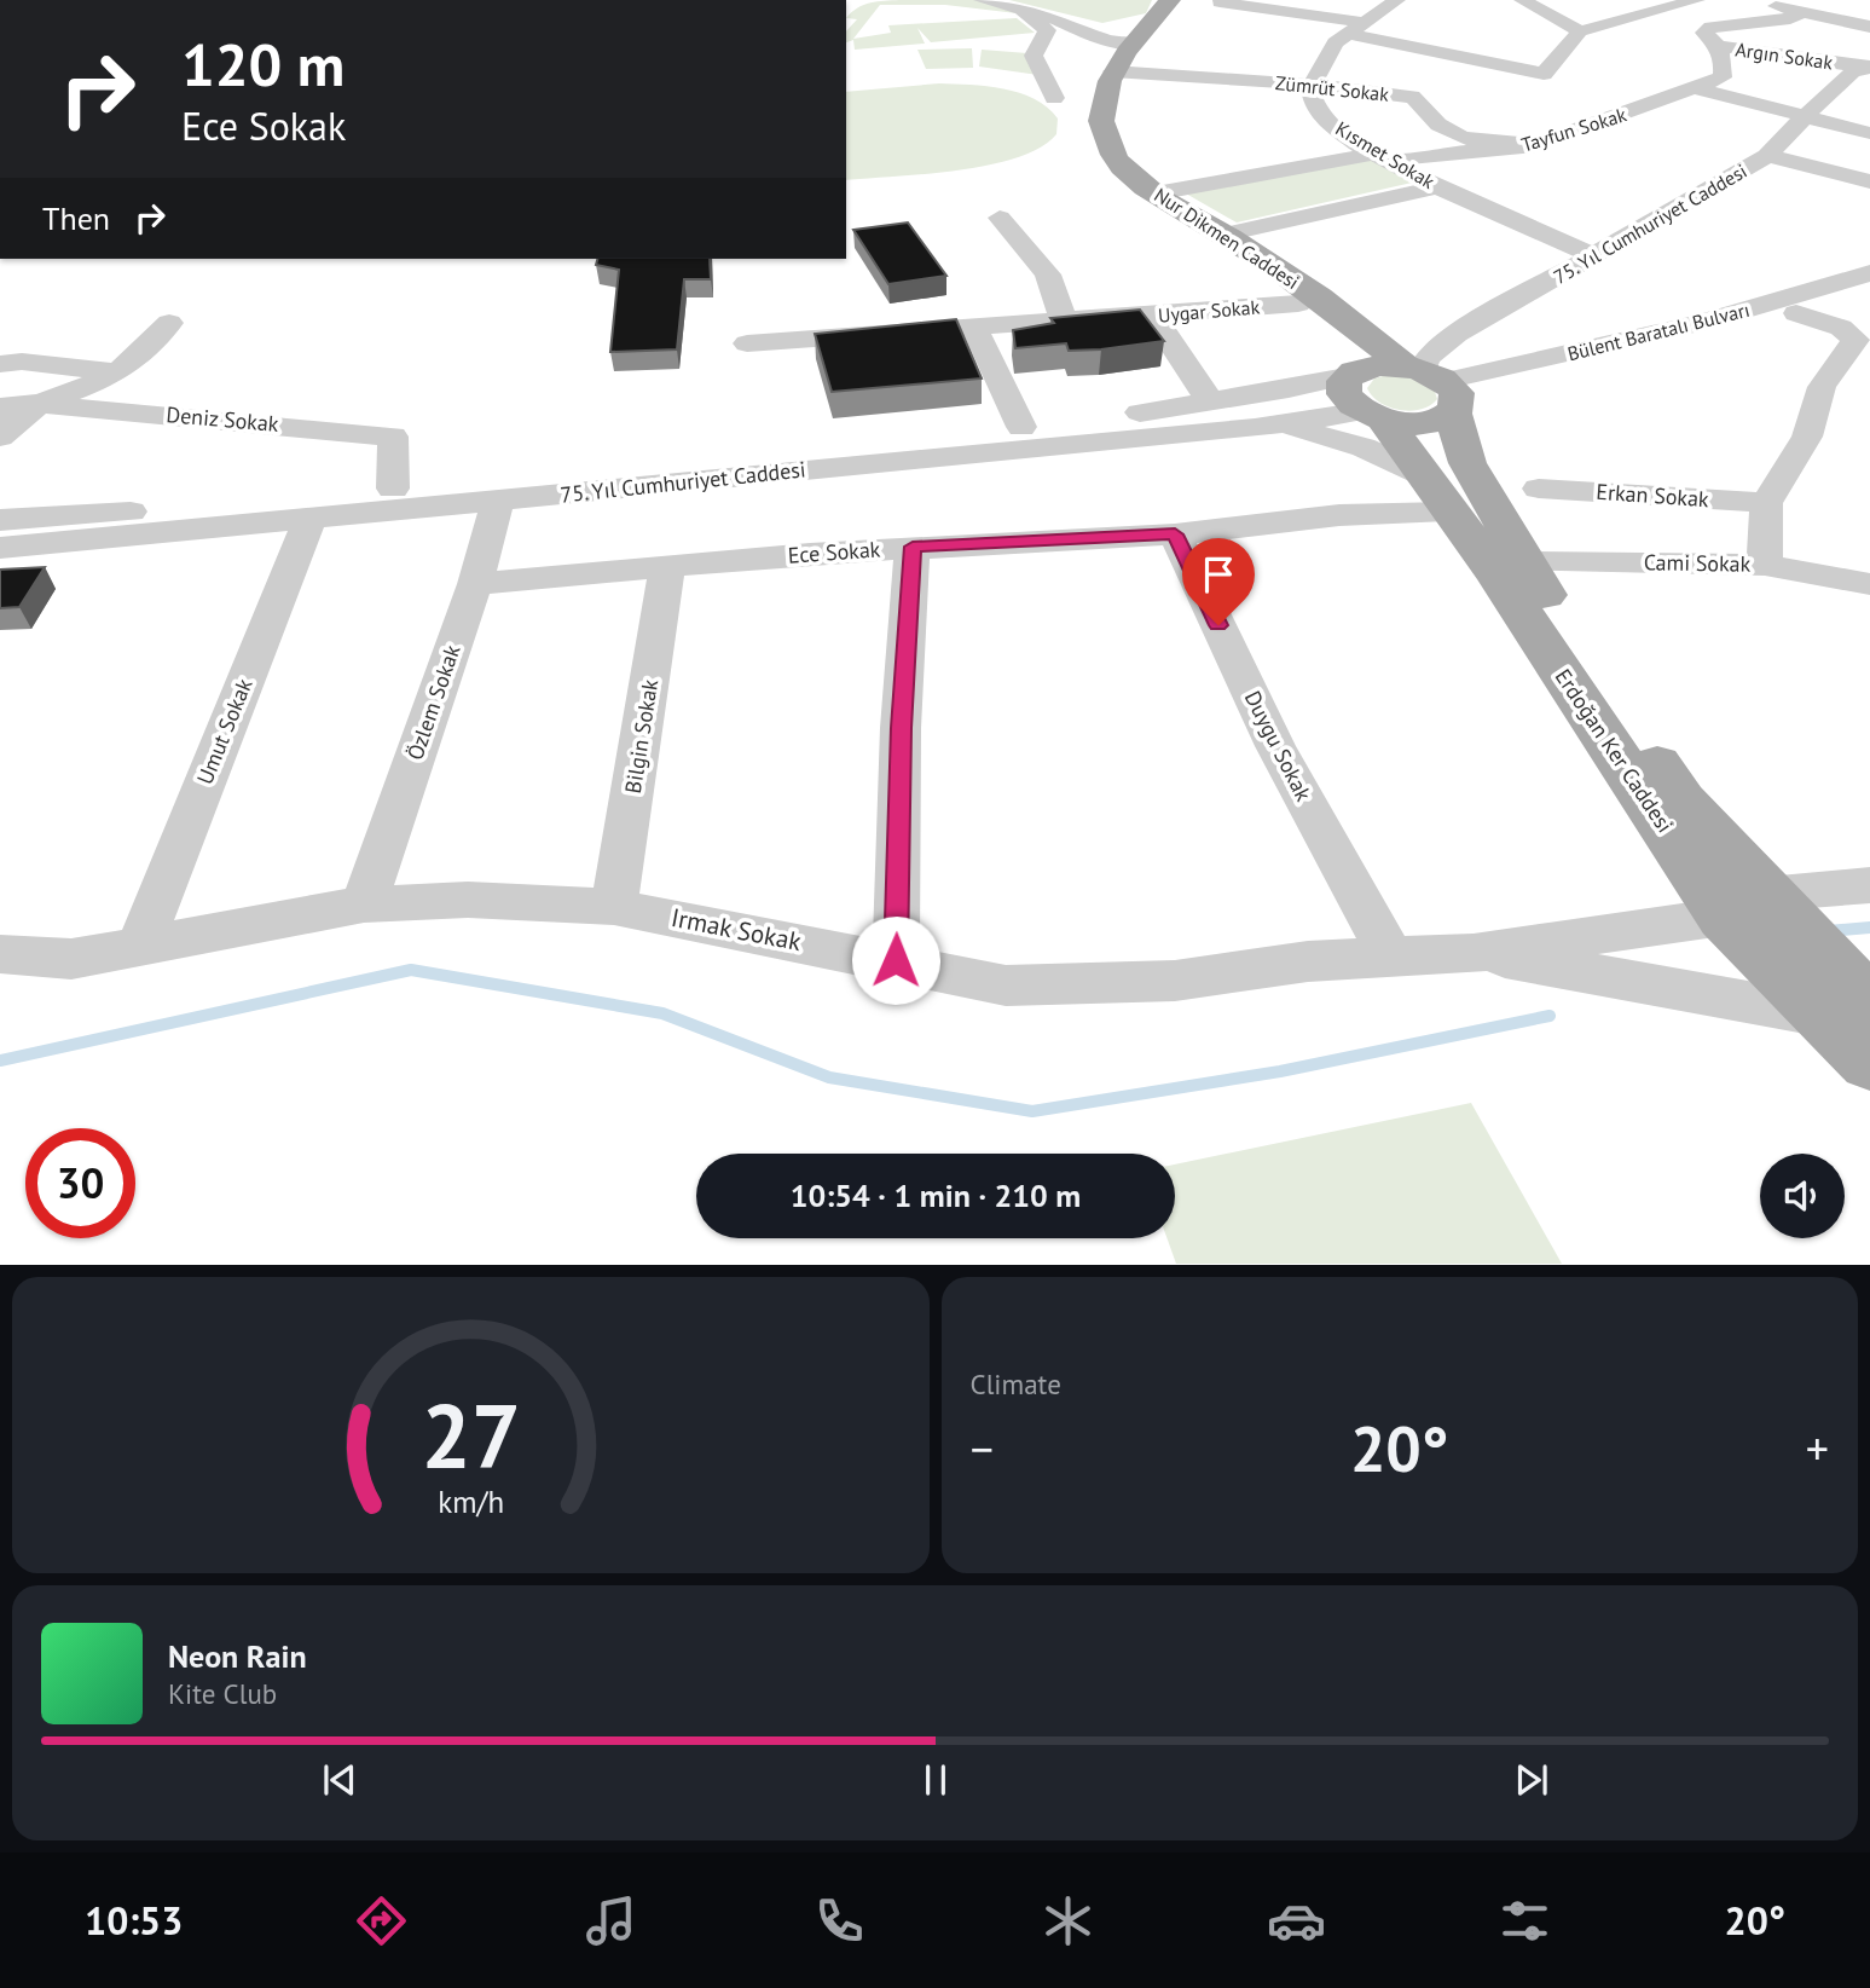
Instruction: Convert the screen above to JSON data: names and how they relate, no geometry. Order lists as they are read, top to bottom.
{
  "streets": {
    "main road": ["Nur Dikmen Caddesi", "Erdoğan Ker Caddesi"],
    "street": [
      "Argın Sokak",
      "Zümrüt Sokak",
      "Tayfun Sokak",
      "Kısmet Sokak",
      "75. Yıl Cumhuriyet Caddesi",
      "Uygar Sokak",
      "Bülent Baratalı Bulvarı",
      "Deniz Sokak",
      "Erkan Sokak",
      "Ece Sokak",
      "Cami Sokak",
      "Özlem Sokak",
      "Umut Sokak",
      "Bilgin Sokak",
      "Duygu Sokak",
      "Irmak Sokak"
    ]
  },
  "crossings": [
    ["Argın Sokak", "Tayfun Sokak"],
    ["Argın Sokak", "75. Yıl Cumhuriyet Caddesi"],
    ["Zümrüt Sokak", "Tayfun Sokak"],
    ["Zümrüt Sokak", "Kısmet Sokak"],
    ["Zümrüt Sokak", "Nur Dikmen Caddesi"],
    ["Tayfun Sokak", "Kısmet Sokak"],
    ["Tayfun Sokak", "Nur Dikmen Caddesi"],
    ["Kısmet Sokak", "75. Yıl Cumhuriyet Caddesi"],
    ["75. Yıl Cumhuriyet Caddesi", "Nur Dikmen Caddesi"],
    ["75. Yıl Cumhuriyet Caddesi", "Bülent Baratalı Bulvarı"],
    ["75. Yıl Cumhuriyet Caddesi", "Deniz Sokak"],
    ["75. Yıl Cumhuriyet Caddesi", "Özlem Sokak"],
    ["75. Yıl Cumhuriyet Caddesi", "Umut Sokak"],
    ["75. Yıl Cumhuriyet Caddesi", "Erdoğan Ker Caddesi"],
    ["Nur Dikmen Caddesi", "Uygar Sokak"],
    ["Nur Dikmen Caddesi", "Bülent Baratalı Bulvarı"],
    ["Nur Dikmen Caddesi", "Erdoğan Ker Caddesi"],
    ["Bülent Baratalı Bulvarı", "Erdoğan Ker Caddesi"],
    ["Ece Sokak", "Özlem Sokak"],
    ["Ece Sokak", "Bilgin Sokak"],
    ["Ece Sokak", "Duygu Sokak"],
    ["Ece Sokak", "Erdoğan Ker Caddesi"],
    ["Cami Sokak", "Erdoğan Ker Caddesi"],
    ["Özlem Sokak", "Irmak Sokak"],
    ["Umut Sokak", "Irmak Sokak"],
    ["Bilgin Sokak", "Irmak Sokak"],
    ["Duygu Sokak", "Irmak Sokak"]
  ],
  "page": {
    "turn": ["120 m", "Ece Sokak"],
    "then": "Then",
    "limit": "30",
    "trip": "10:54 · 1 min · 210 m",
    "tile": "Climate",
    "heat": ["−", "20°", "+"],
    "song": ["Neon Rain", "Kite Club"],
    "tabs": ["10:53", "20°"],
    "gauge": ["27", "km/h"]
  }
}
